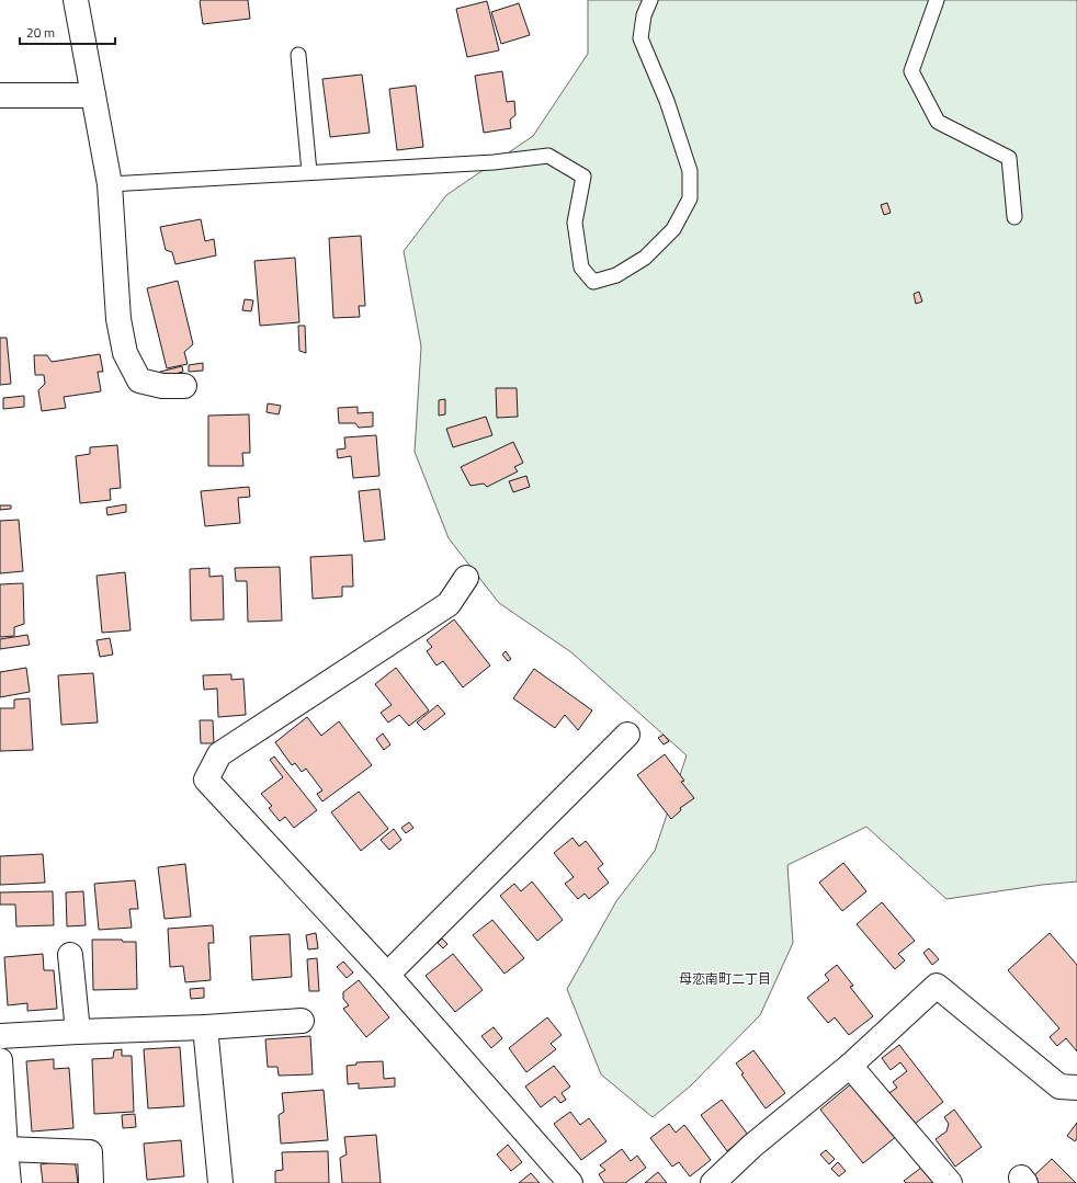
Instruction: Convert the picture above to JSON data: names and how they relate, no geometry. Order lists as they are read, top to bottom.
{
  "districts": ["母恋南町二丁目"],
  "scale_bar": "20 m"
}
